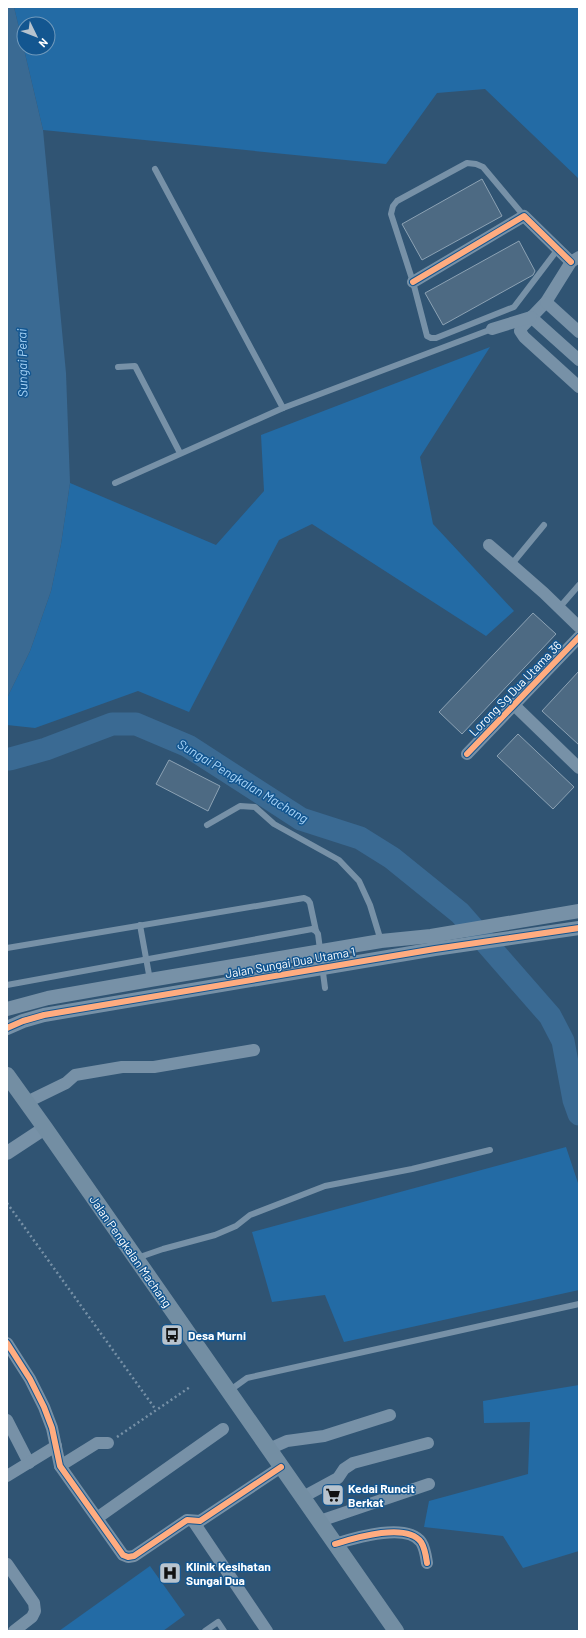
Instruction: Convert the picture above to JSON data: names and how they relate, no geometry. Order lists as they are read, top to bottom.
{
  "streets": {
    "main road": ["Jalan Pengkalan Machang"],
    "street": ["Lorong Sg Dua Utama 36", "Jalan Sungai Dua Utama 1"]
  },
  "water": ["Sungai Perai", "Sungai Pengkalan Machang"],
  "places": {
    "bus stop": ["Desa Murni"],
    "supermarket": ["Kedai Runcit Berkat"],
    "hospital": ["Klinik Kesihatan Sungai Dua"]
  },
  "north": "bottom right"
}
